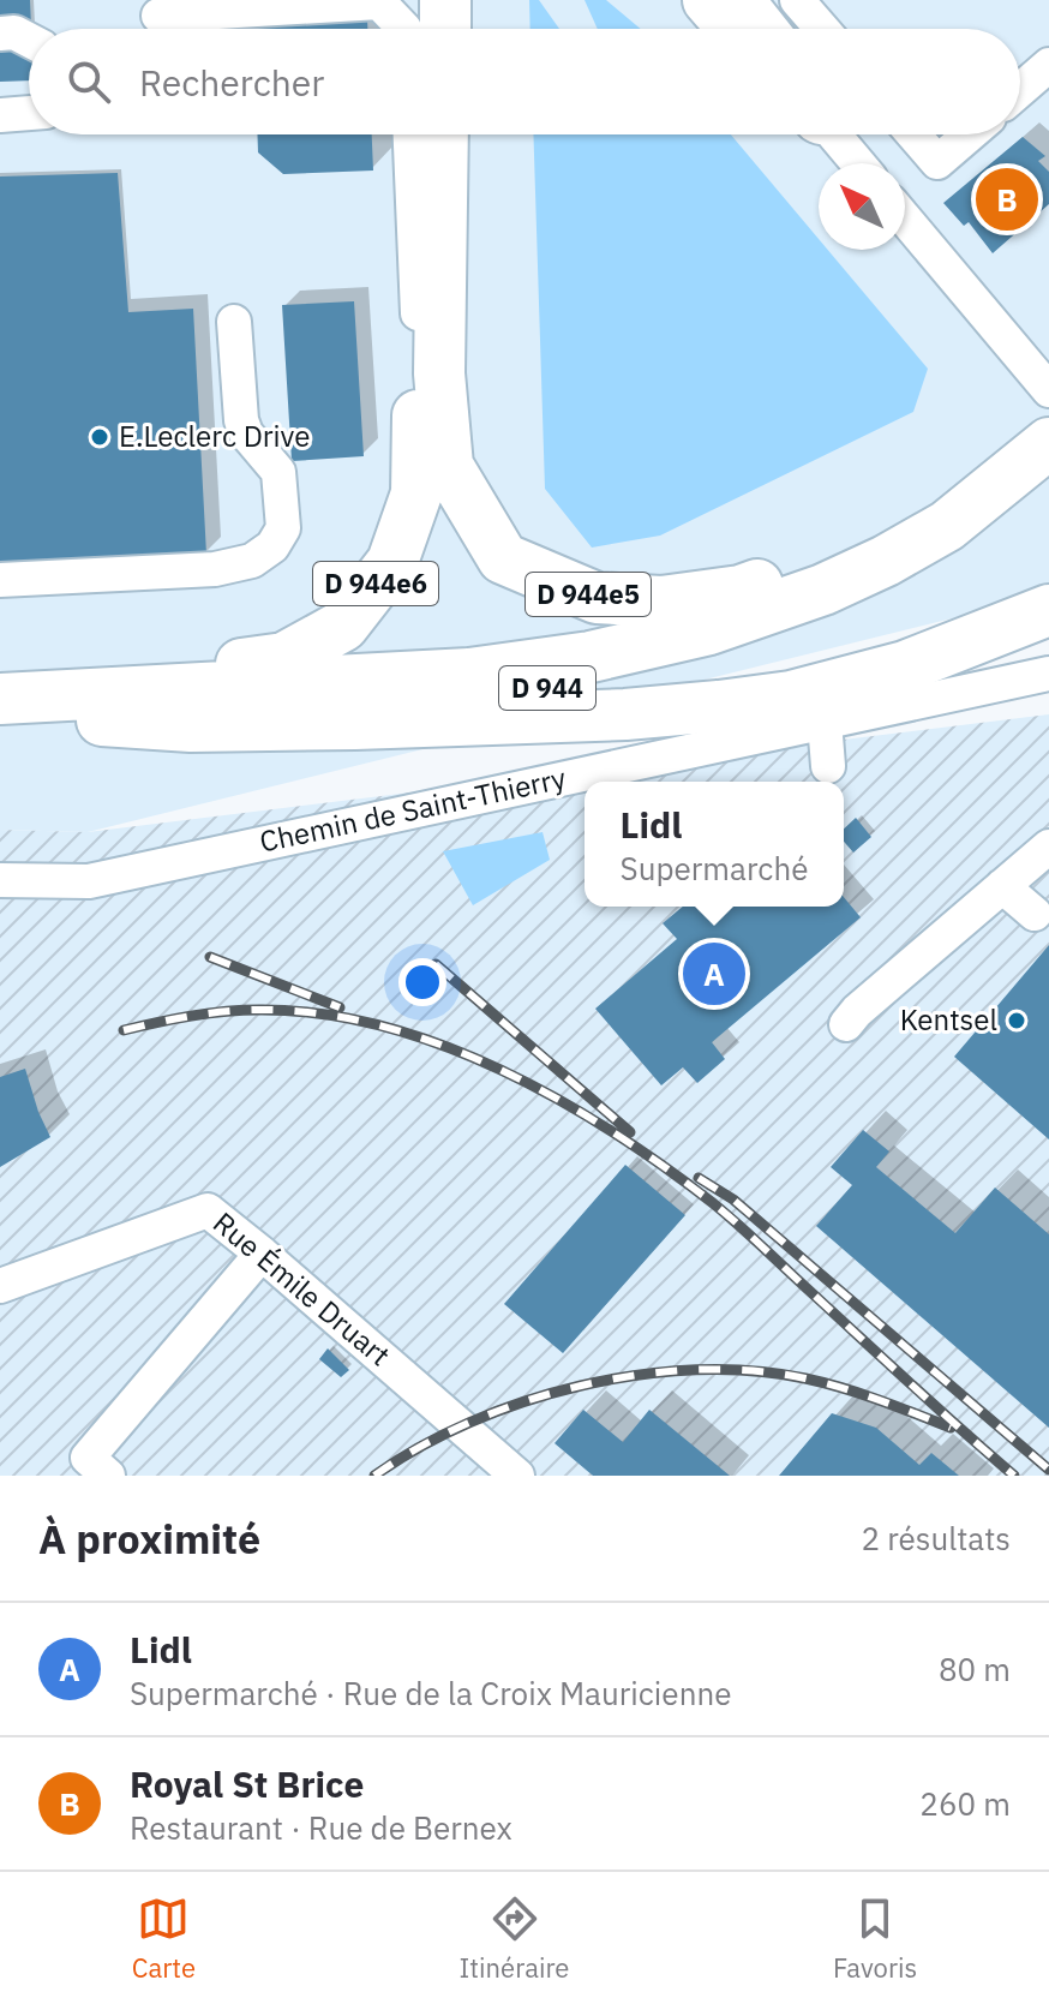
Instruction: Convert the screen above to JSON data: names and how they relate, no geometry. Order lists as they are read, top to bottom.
{
  "streets": {
    "highway": ["D 944e6", "D 944e5", "D 944"],
    "street": ["Chemin de Saint-Thierry", "Rue Émile Druart"]
  },
  "crossings": [
    ["D 944e5", "D 944"]
  ],
  "places": ["E.Leclerc Drive", "Kentsel"],
  "north": "top left",
  "page": {
    "search": "Rechercher",
    "pins": ["B", "A"],
    "popup": ["Lidl", "Supermarché"],
    "heading": ["À proximité", "2 résultats"],
    "list": [
      {
        "mark": "A",
        "name": "Lidl",
        "note": "Supermarché · Rue de la Croix Mauricienne",
        "value": "80 m"
      },
      {
        "mark": "B",
        "name": "Royal St Brice",
        "note": "Restaurant · Rue de Bernex",
        "value": "260 m"
      }
    ],
    "nav": ["Carte", "Itinéraire", "Favoris"]
  }
}
